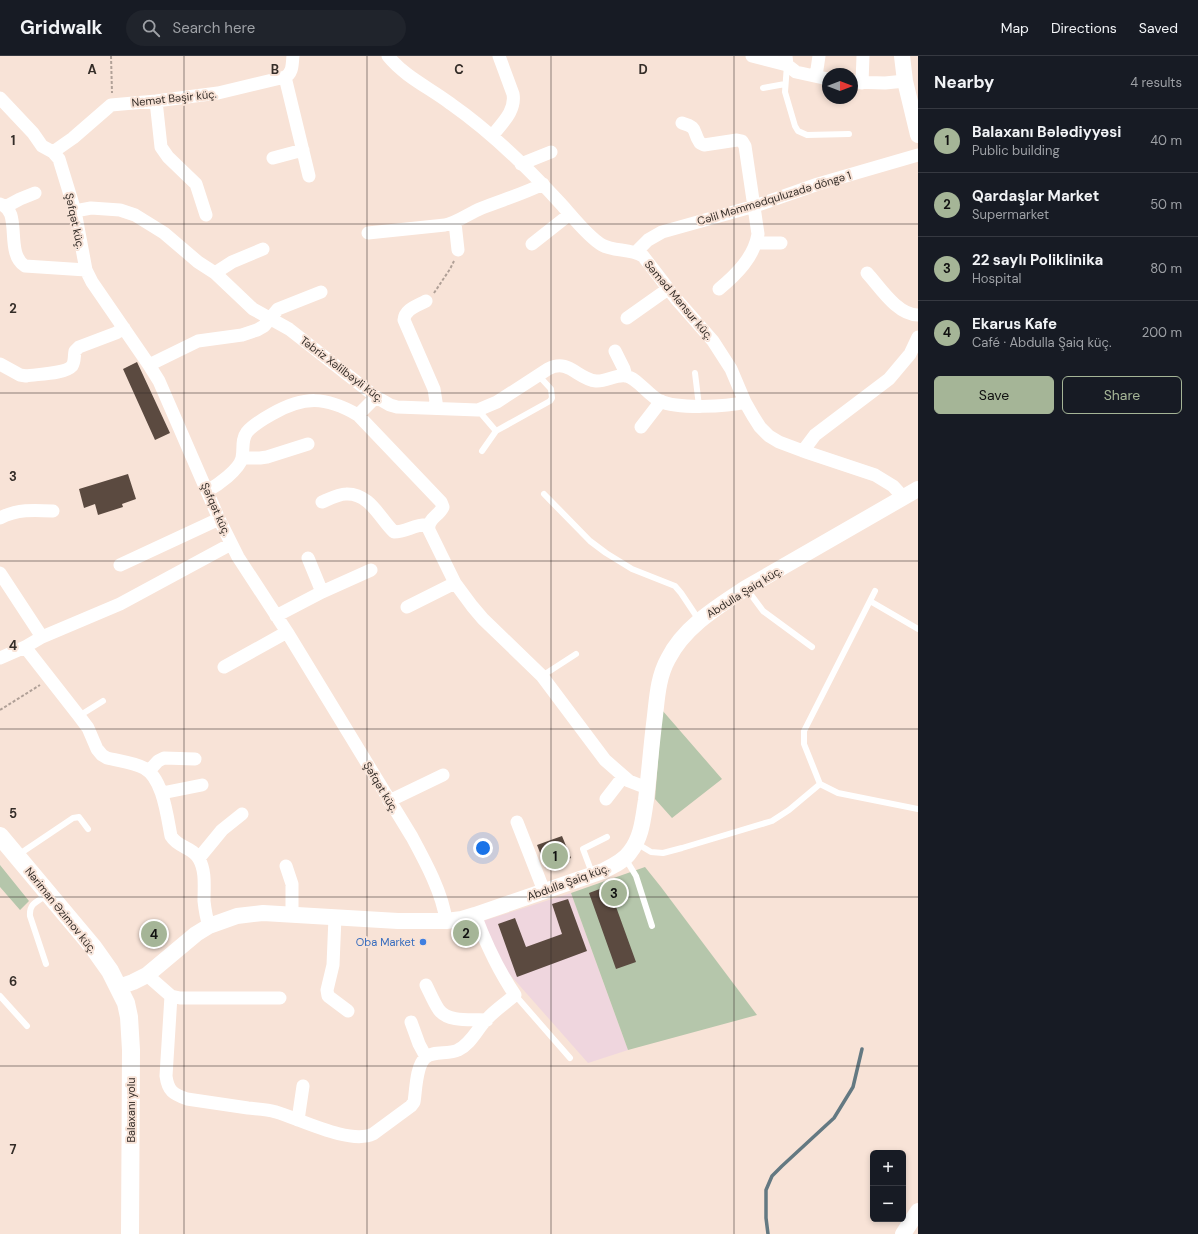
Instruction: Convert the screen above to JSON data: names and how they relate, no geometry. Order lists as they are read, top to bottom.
{
  "streets": {
    "main road": ["Nəriman Əzimov küç.", "Balaxanı yolu"],
    "street": [
      "Nemət Bəşir küç.",
      "Cəlil Məmmədquluzadə döngə 1",
      "Şəfqət küç.",
      "Səməd Mənsur küç.",
      "Təbriz Xəlilbəyli küç.",
      "Abdulla Şaiq küç."
    ]
  },
  "crossings": [
    ["Cəlil Məmmədquluzadə döngə 1", "Səməd Mənsur küç."],
    ["Şəfqət küç.", "Təbriz Xəlilbəyli küç."],
    ["Şəfqət küç.", "Abdulla Şaiq küç."],
    ["Səməd Mənsur küç.", "Abdulla Şaiq küç."],
    ["Abdulla Şaiq küç.", "Nəriman Əzimov küç."],
    ["Abdulla Şaiq küç.", "Balaxanı yolu"],
    ["Nəriman Əzimov küç.", "Balaxanı yolu"]
  ],
  "places": ["Oba Market"],
  "north": "right",
  "page": {
    "header": "Gridwalk",
    "search": "Search here",
    "nav": ["Map", "Directions", "Saved"],
    "heading": ["Nearby", "4 results"],
    "list": [
      {
        "mark": "1",
        "name": "Balaxanı Bələdiyyəsi",
        "note": "Public building",
        "value": "40 m"
      },
      {
        "mark": "2",
        "name": "Qardaşlar Market",
        "note": "Supermarket",
        "value": "50 m"
      },
      {
        "mark": "3",
        "name": "22 saylı Poliklinika",
        "note": "Hospital",
        "value": "80 m"
      },
      {
        "mark": "4",
        "name": "Ekarus Kafe",
        "note": "Café · Abdulla Şaiq küç.",
        "value": "200 m"
      }
    ],
    "buttons": ["Save", "Share"],
    "pins": [
      "1",
      "3",
      "2",
      "4"
    ],
    "map_buttons": ["+", "−"]
  },
  "grid": {
    "columns": [
      "A",
      "B",
      "C",
      "D"
    ],
    "rows": [
      "1",
      "2",
      "3",
      "4",
      "5",
      "6",
      "7"
    ]
  }
}
